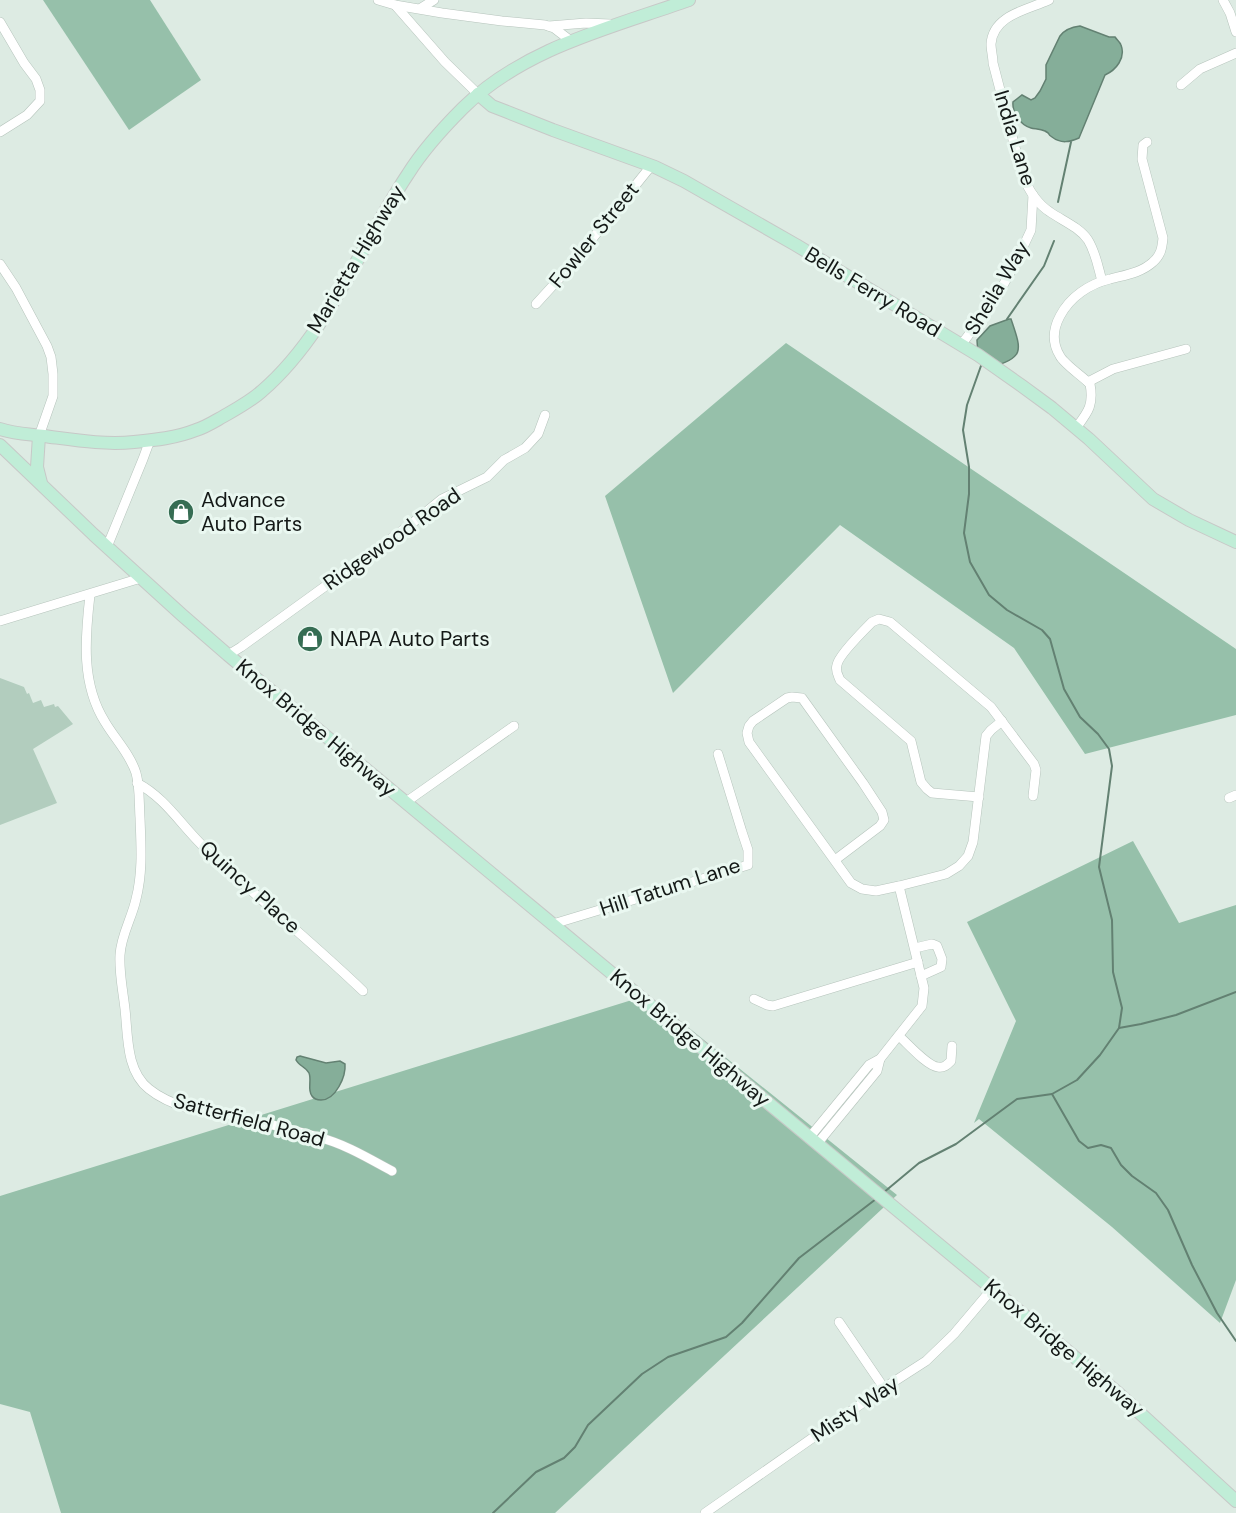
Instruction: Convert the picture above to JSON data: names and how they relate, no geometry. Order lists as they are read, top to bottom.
{
  "streets": {
    "main road": ["Marietta Highway", "Bells Ferry Road", "Knox Bridge Highway"],
    "street": [
      "India Lane",
      "Fowler Street",
      "Sheila Way",
      "Ridgewood Road",
      "Quincy Place",
      "Hill Tatum Lane",
      "Satterfield Road",
      "Misty Way"
    ]
  },
  "crossings": [
    ["India Lane", "Sheila Way"],
    ["Fowler Street", "Bells Ferry Road"],
    ["Marietta Highway", "Bells Ferry Road"],
    ["Sheila Way", "Bells Ferry Road"],
    ["Ridgewood Road", "Knox Bridge Highway"],
    ["Knox Bridge Highway", "Hill Tatum Lane"],
    ["Knox Bridge Highway", "Misty Way"],
    ["Quincy Place", "Satterfield Road"]
  ],
  "places": {
    "shop": ["Advance Auto Parts", "NAPA Auto Parts"]
  }
}
